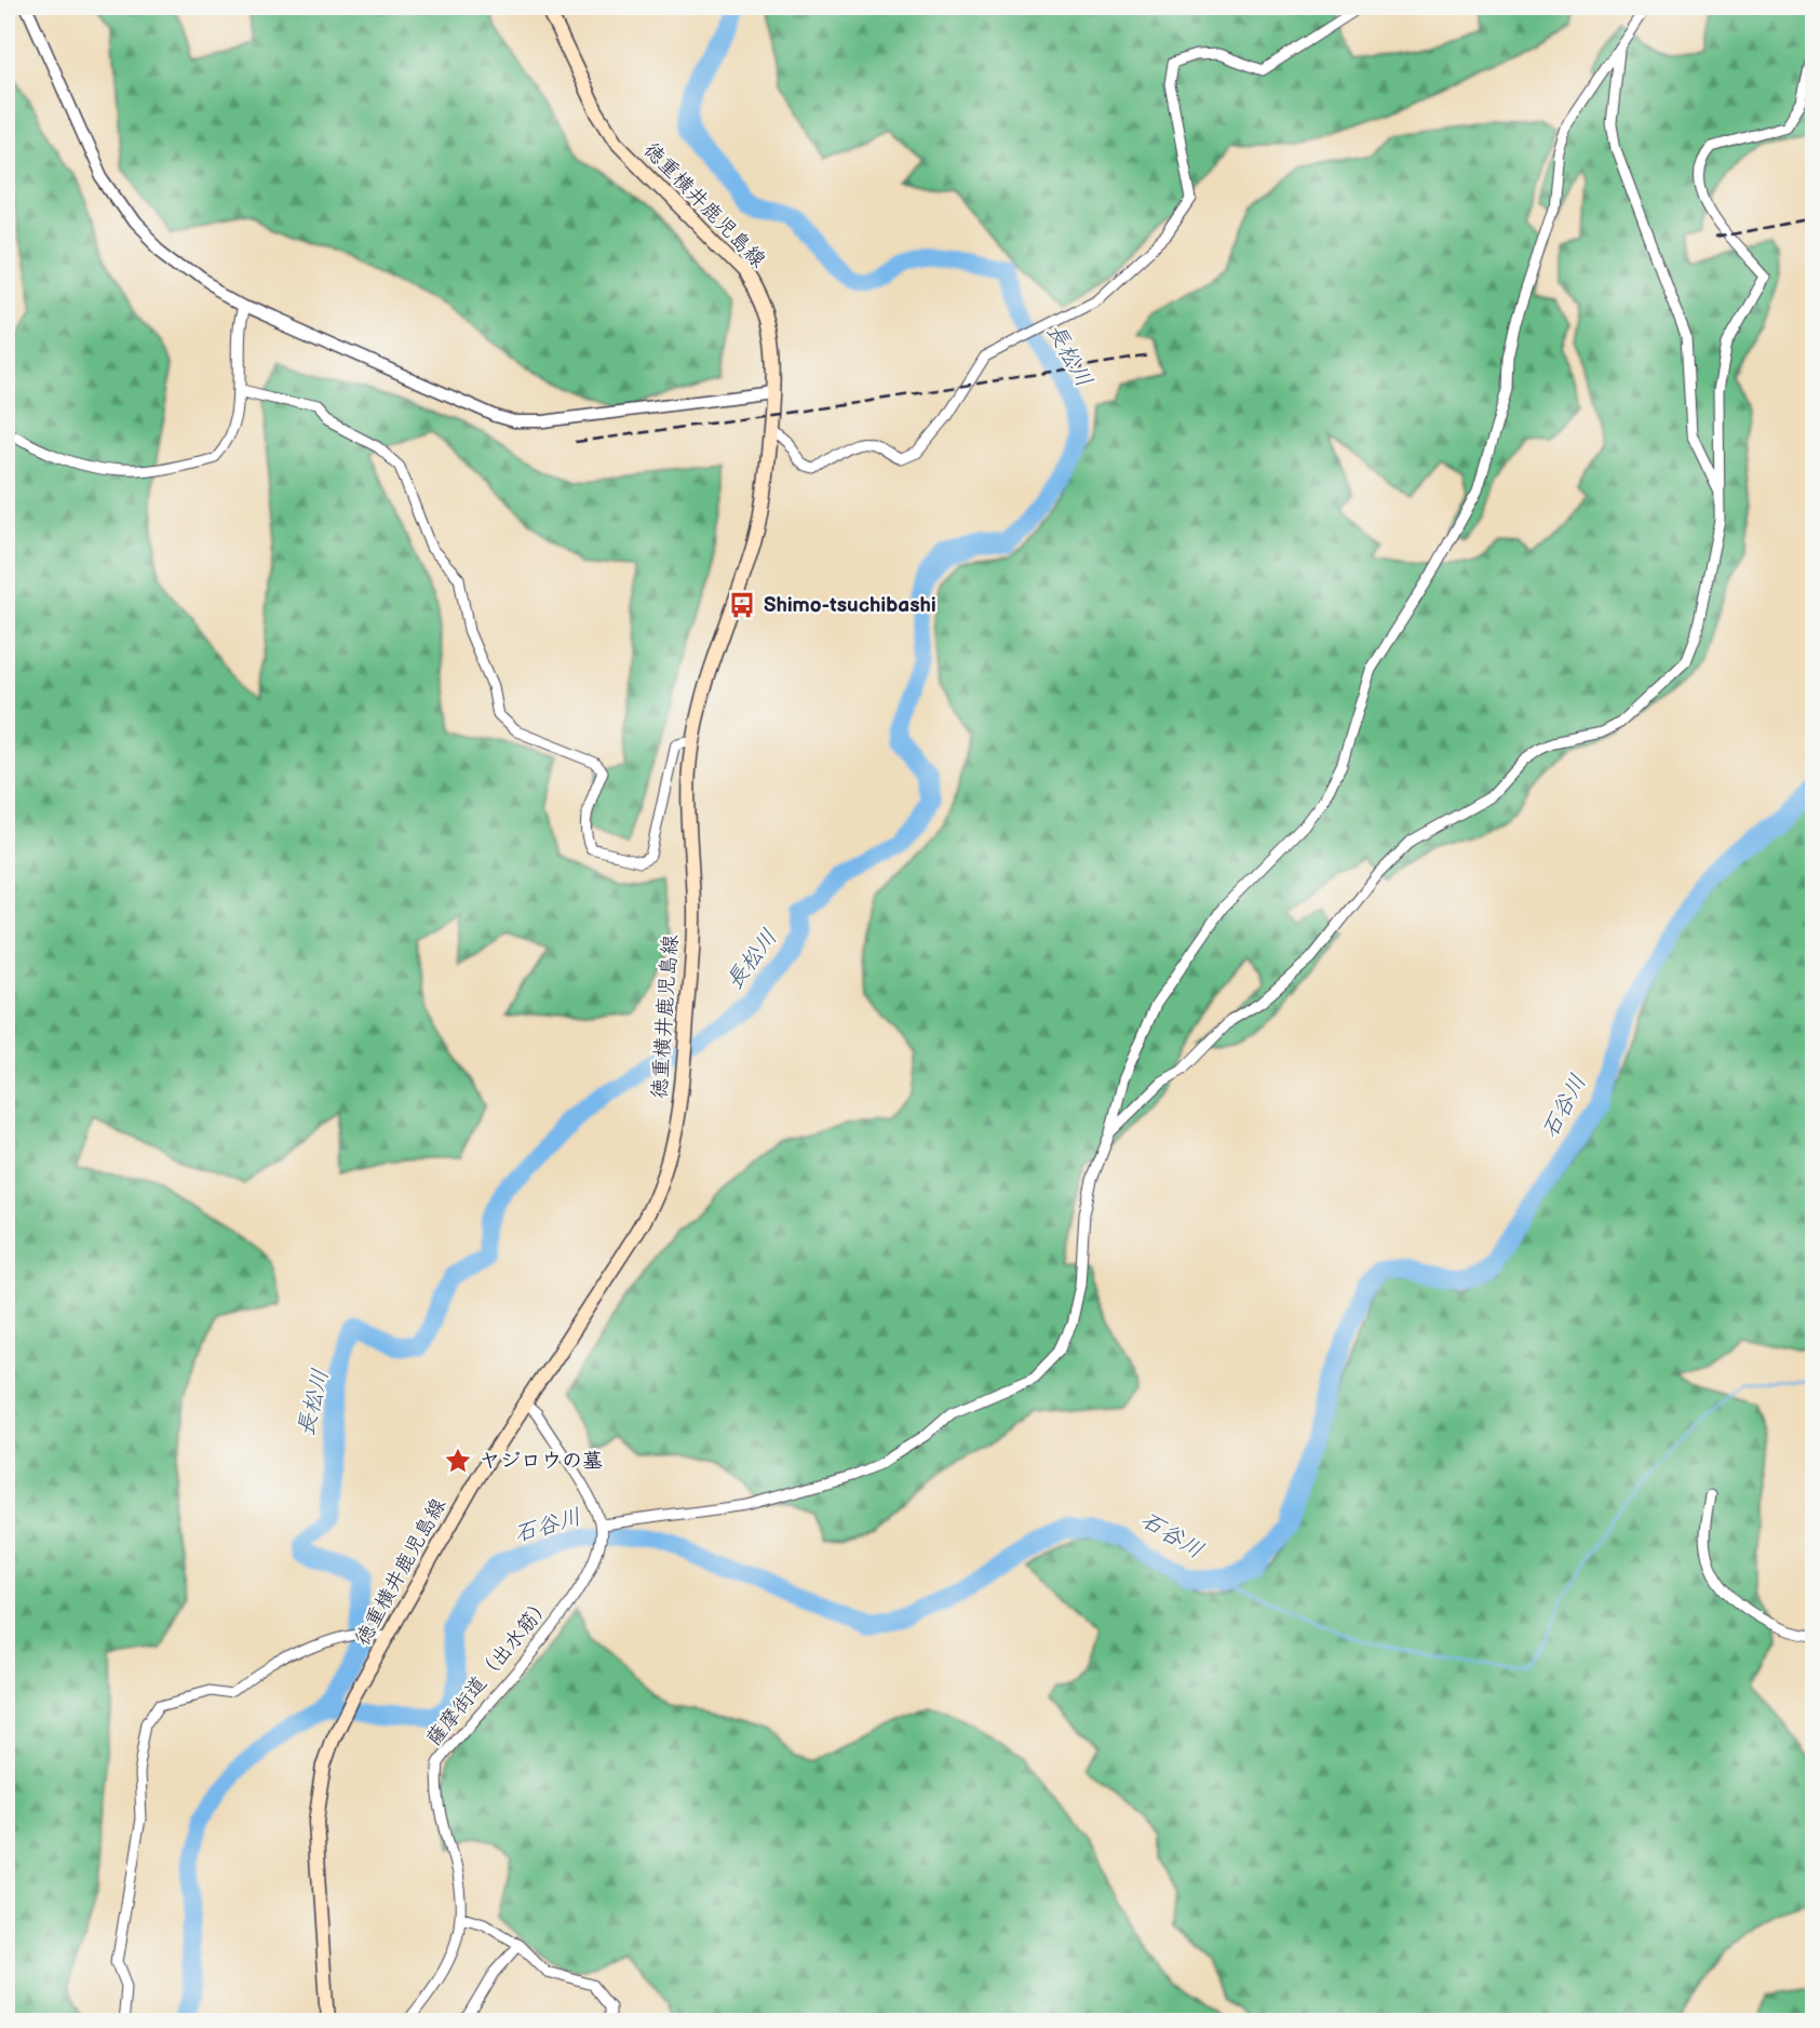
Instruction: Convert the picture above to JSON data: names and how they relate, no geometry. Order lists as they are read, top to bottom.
{
  "streets": {
    "main road": ["徳重横井鹿児島線"],
    "street": ["薩摩街道（出水筋）"]
  },
  "crossings": [
    ["徳重横井鹿児島線", "薩摩街道（出水筋）"]
  ],
  "water": ["長松川", "石谷川"],
  "places": {
    "bus stop": ["Shimo-tsuchibashi"],
    "place": ["ヤジロウの墓"]
  }
}
